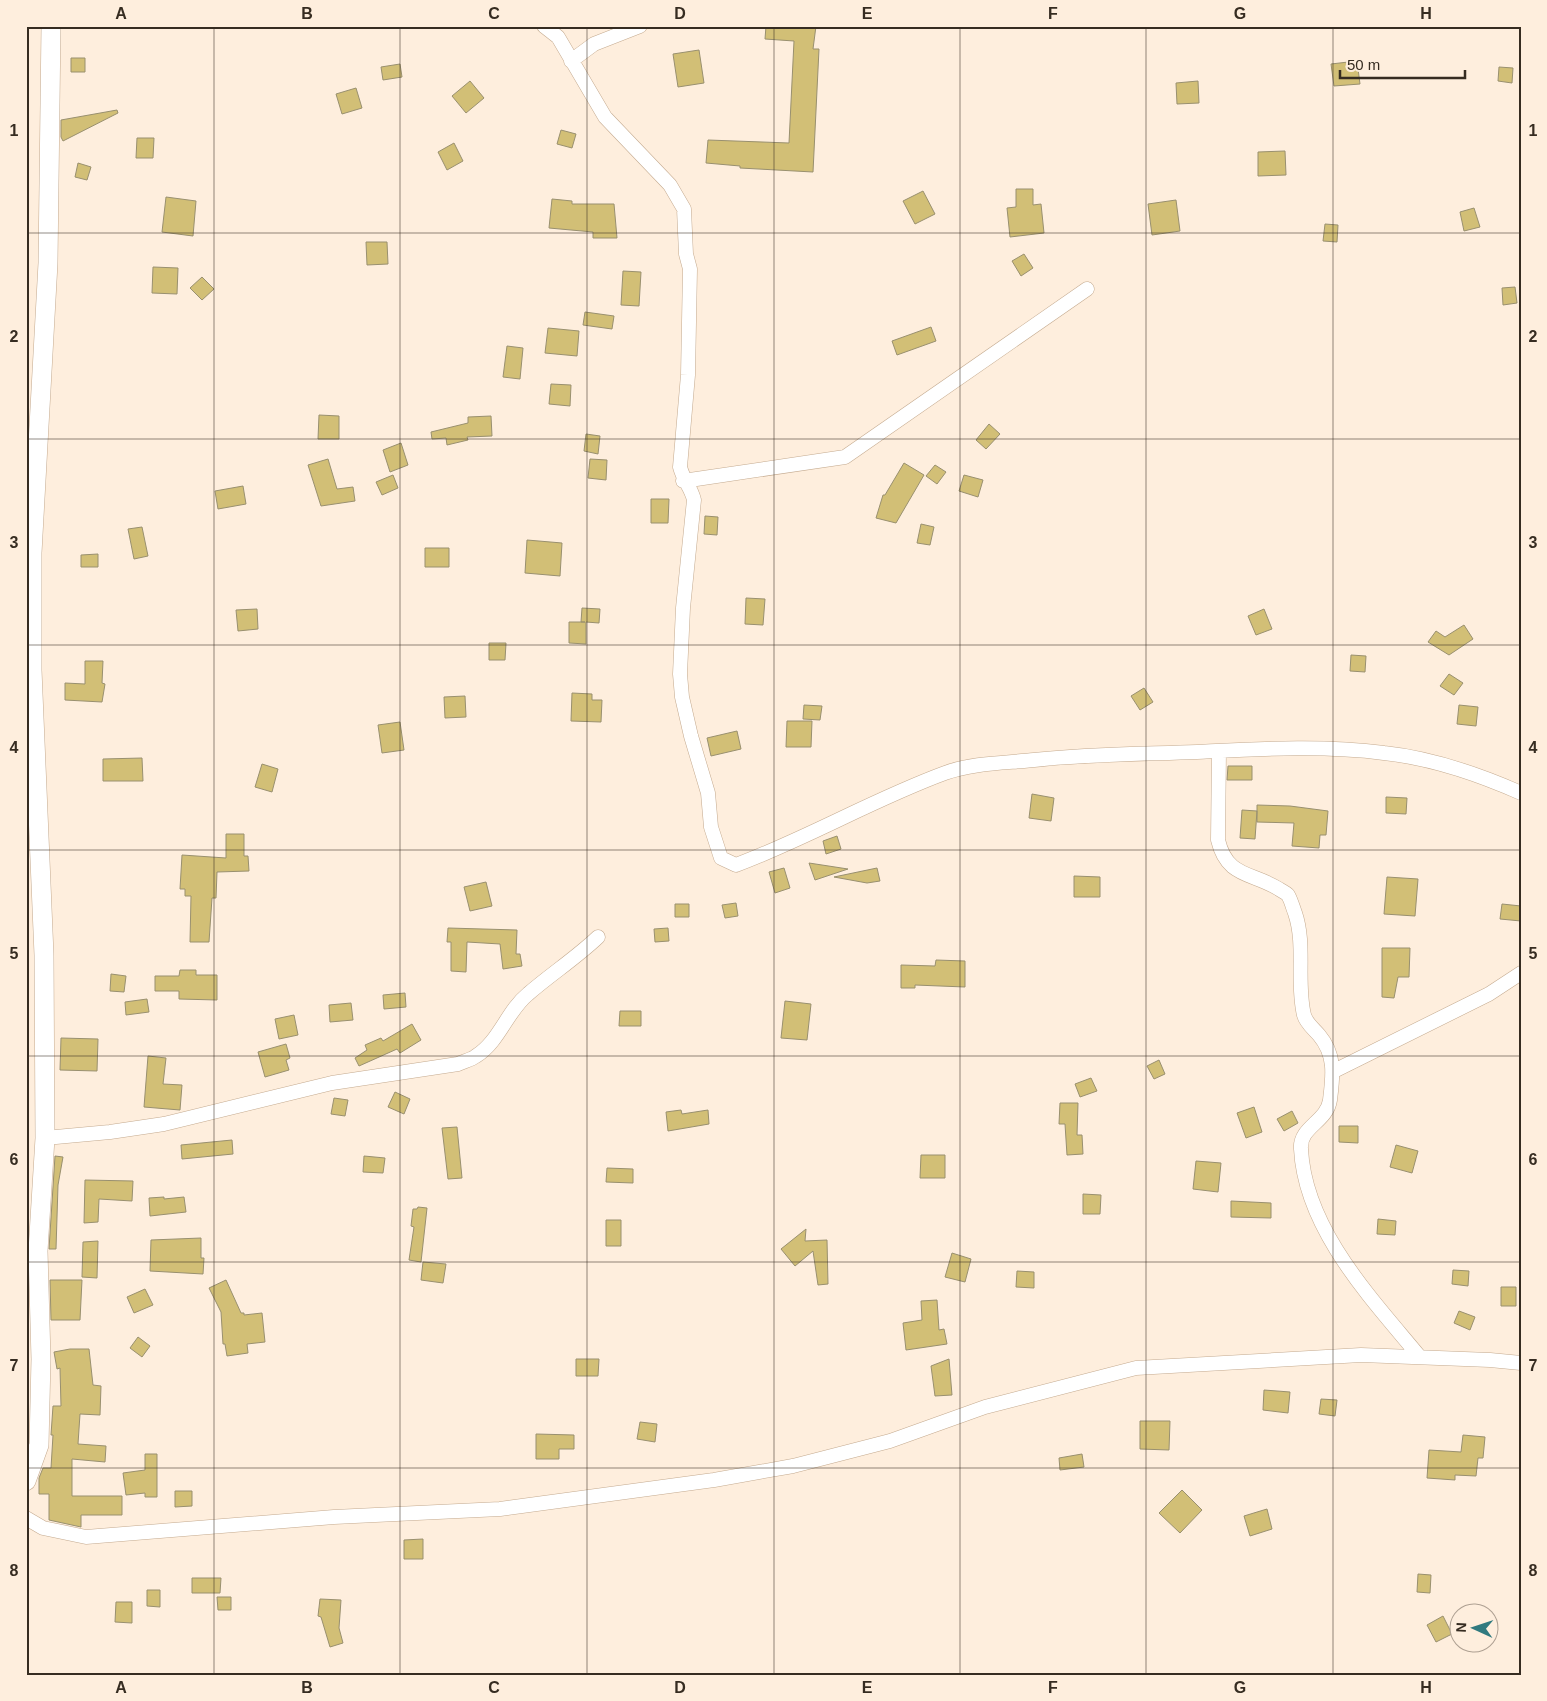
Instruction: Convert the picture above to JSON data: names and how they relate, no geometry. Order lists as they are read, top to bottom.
{
  "scale_bar": "50 m",
  "north": "left",
  "grid": {
    "columns": [
      "A",
      "B",
      "C",
      "D",
      "E",
      "F",
      "G",
      "H"
    ],
    "rows": [
      "1",
      "2",
      "3",
      "4",
      "5",
      "6",
      "7",
      "8"
    ]
  }
}
